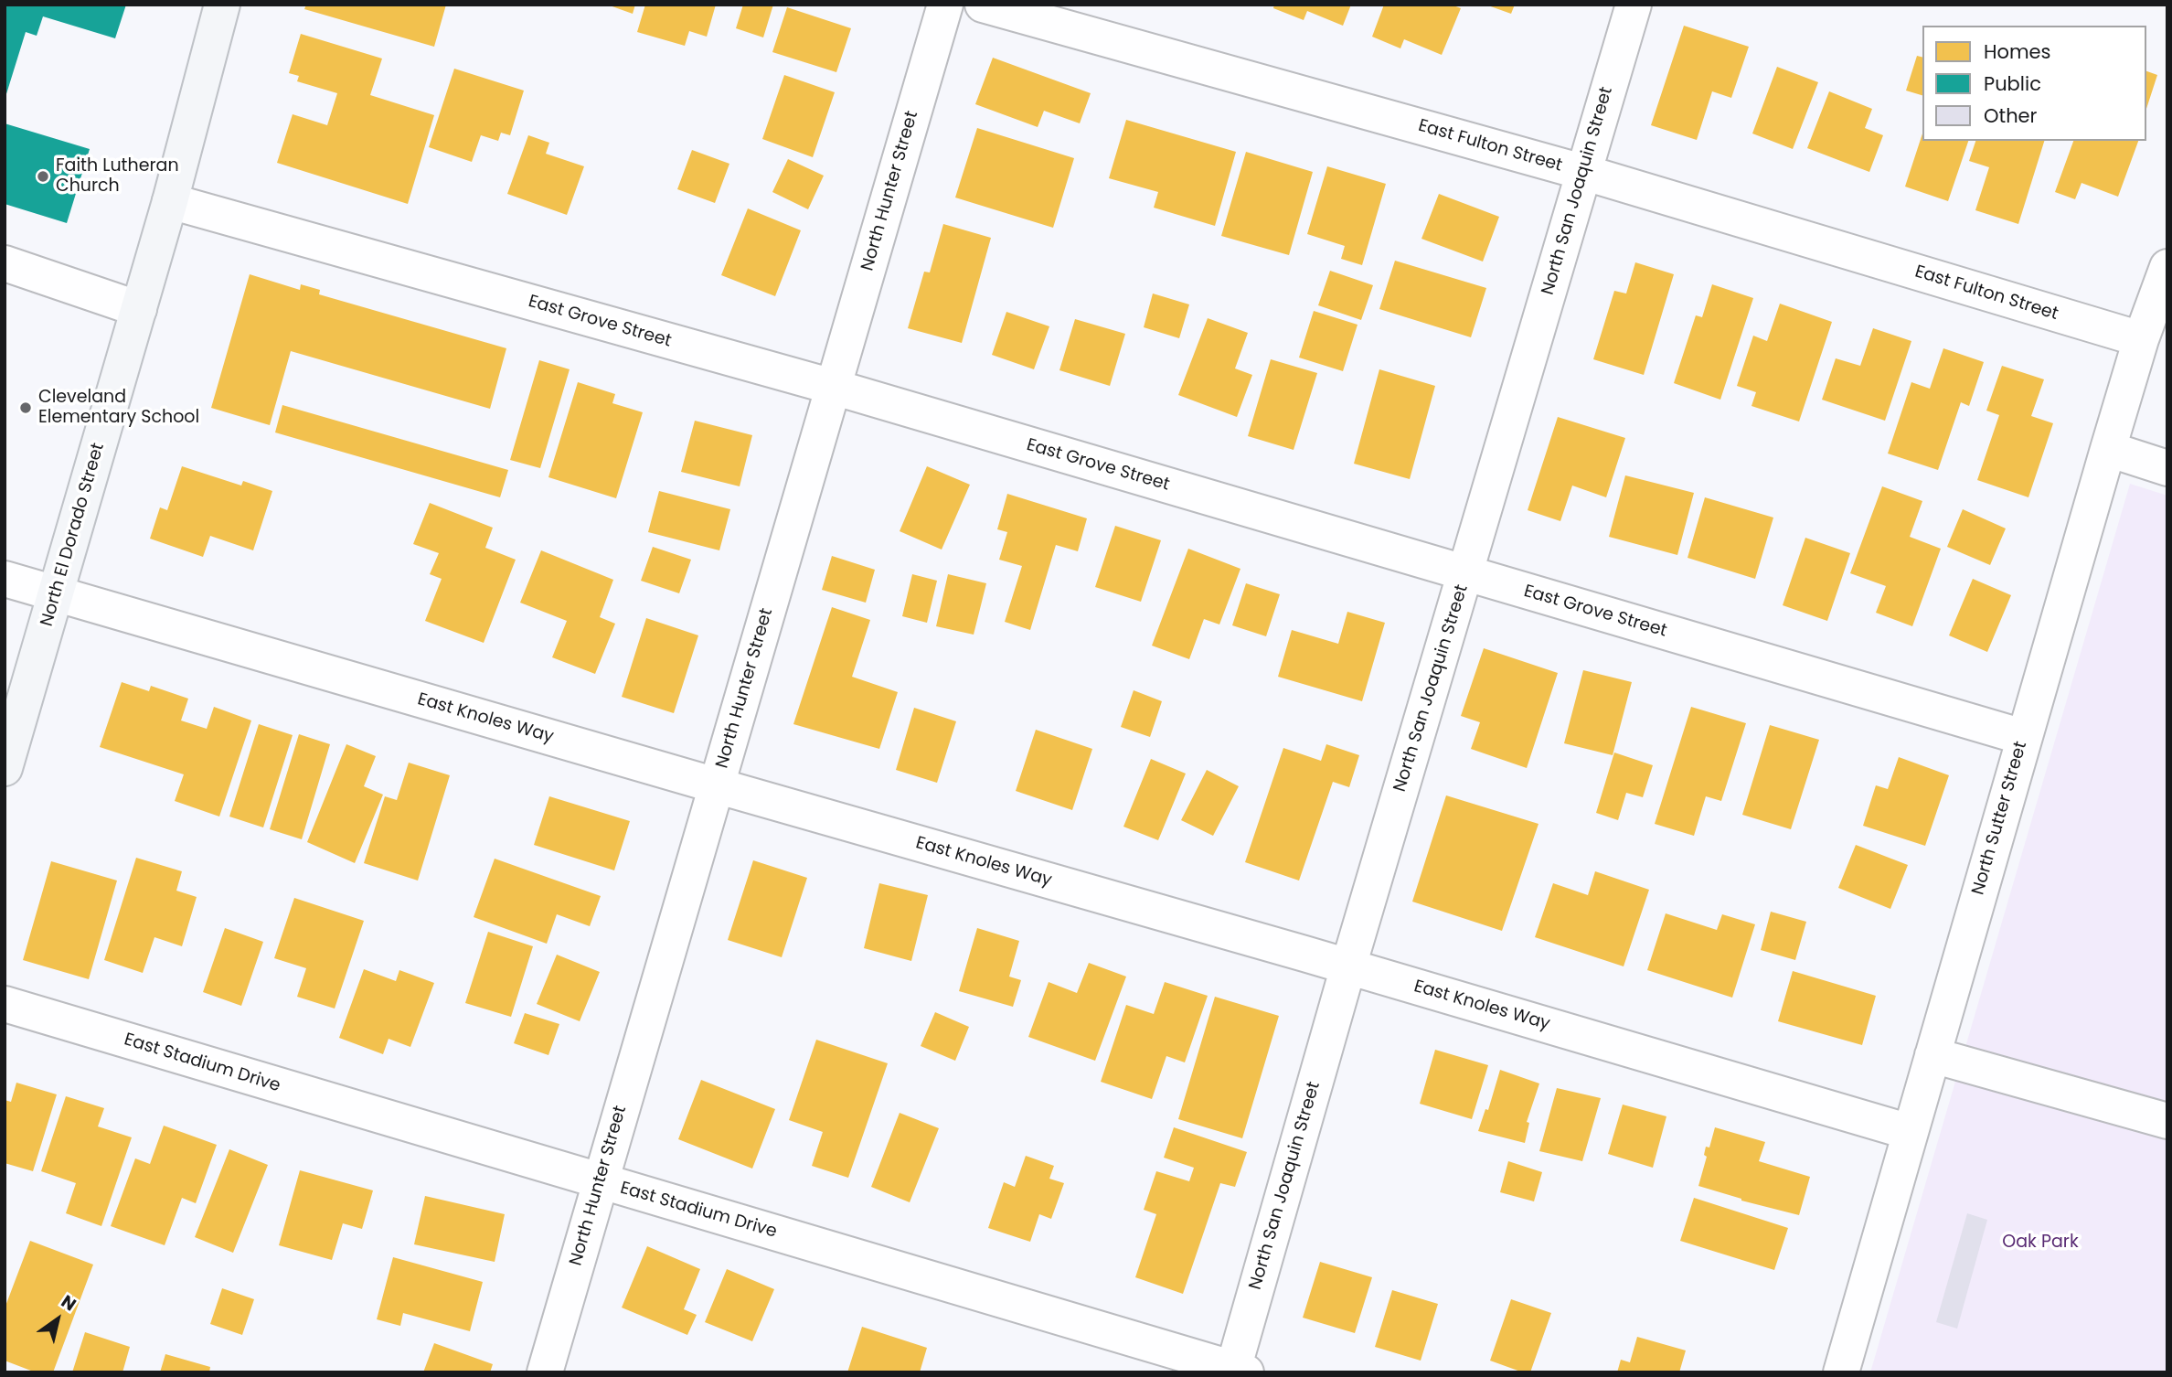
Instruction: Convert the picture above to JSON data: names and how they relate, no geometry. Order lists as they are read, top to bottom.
{
  "streets": {
    "main road": ["North El Dorado Street"],
    "street": [
      "East Fulton Street",
      "North Hunter Street",
      "North San Joaquin Street",
      "East Grove Street",
      "East Knoles Way",
      "North Sutter Street",
      "East Stadium Drive"
    ]
  },
  "crossings": [
    ["East Fulton Street", "North San Joaquin Street"],
    ["East Fulton Street", "North Sutter Street"],
    ["North Hunter Street", "East Grove Street"],
    ["North Hunter Street", "East Knoles Way"],
    ["North Hunter Street", "East Stadium Drive"],
    ["North San Joaquin Street", "East Grove Street"],
    ["North San Joaquin Street", "East Knoles Way"],
    ["North San Joaquin Street", "East Stadium Drive"],
    ["East Grove Street", "North El Dorado Street"],
    ["East Grove Street", "North Sutter Street"],
    ["North El Dorado Street", "East Knoles Way"],
    ["East Knoles Way", "North Sutter Street"]
  ],
  "parks": ["Oak Park"],
  "places": ["Faith Lutheran Church", "Cleveland Elementary School"],
  "legend": ["Homes", "Public", "Other"],
  "north": "top right"
}
